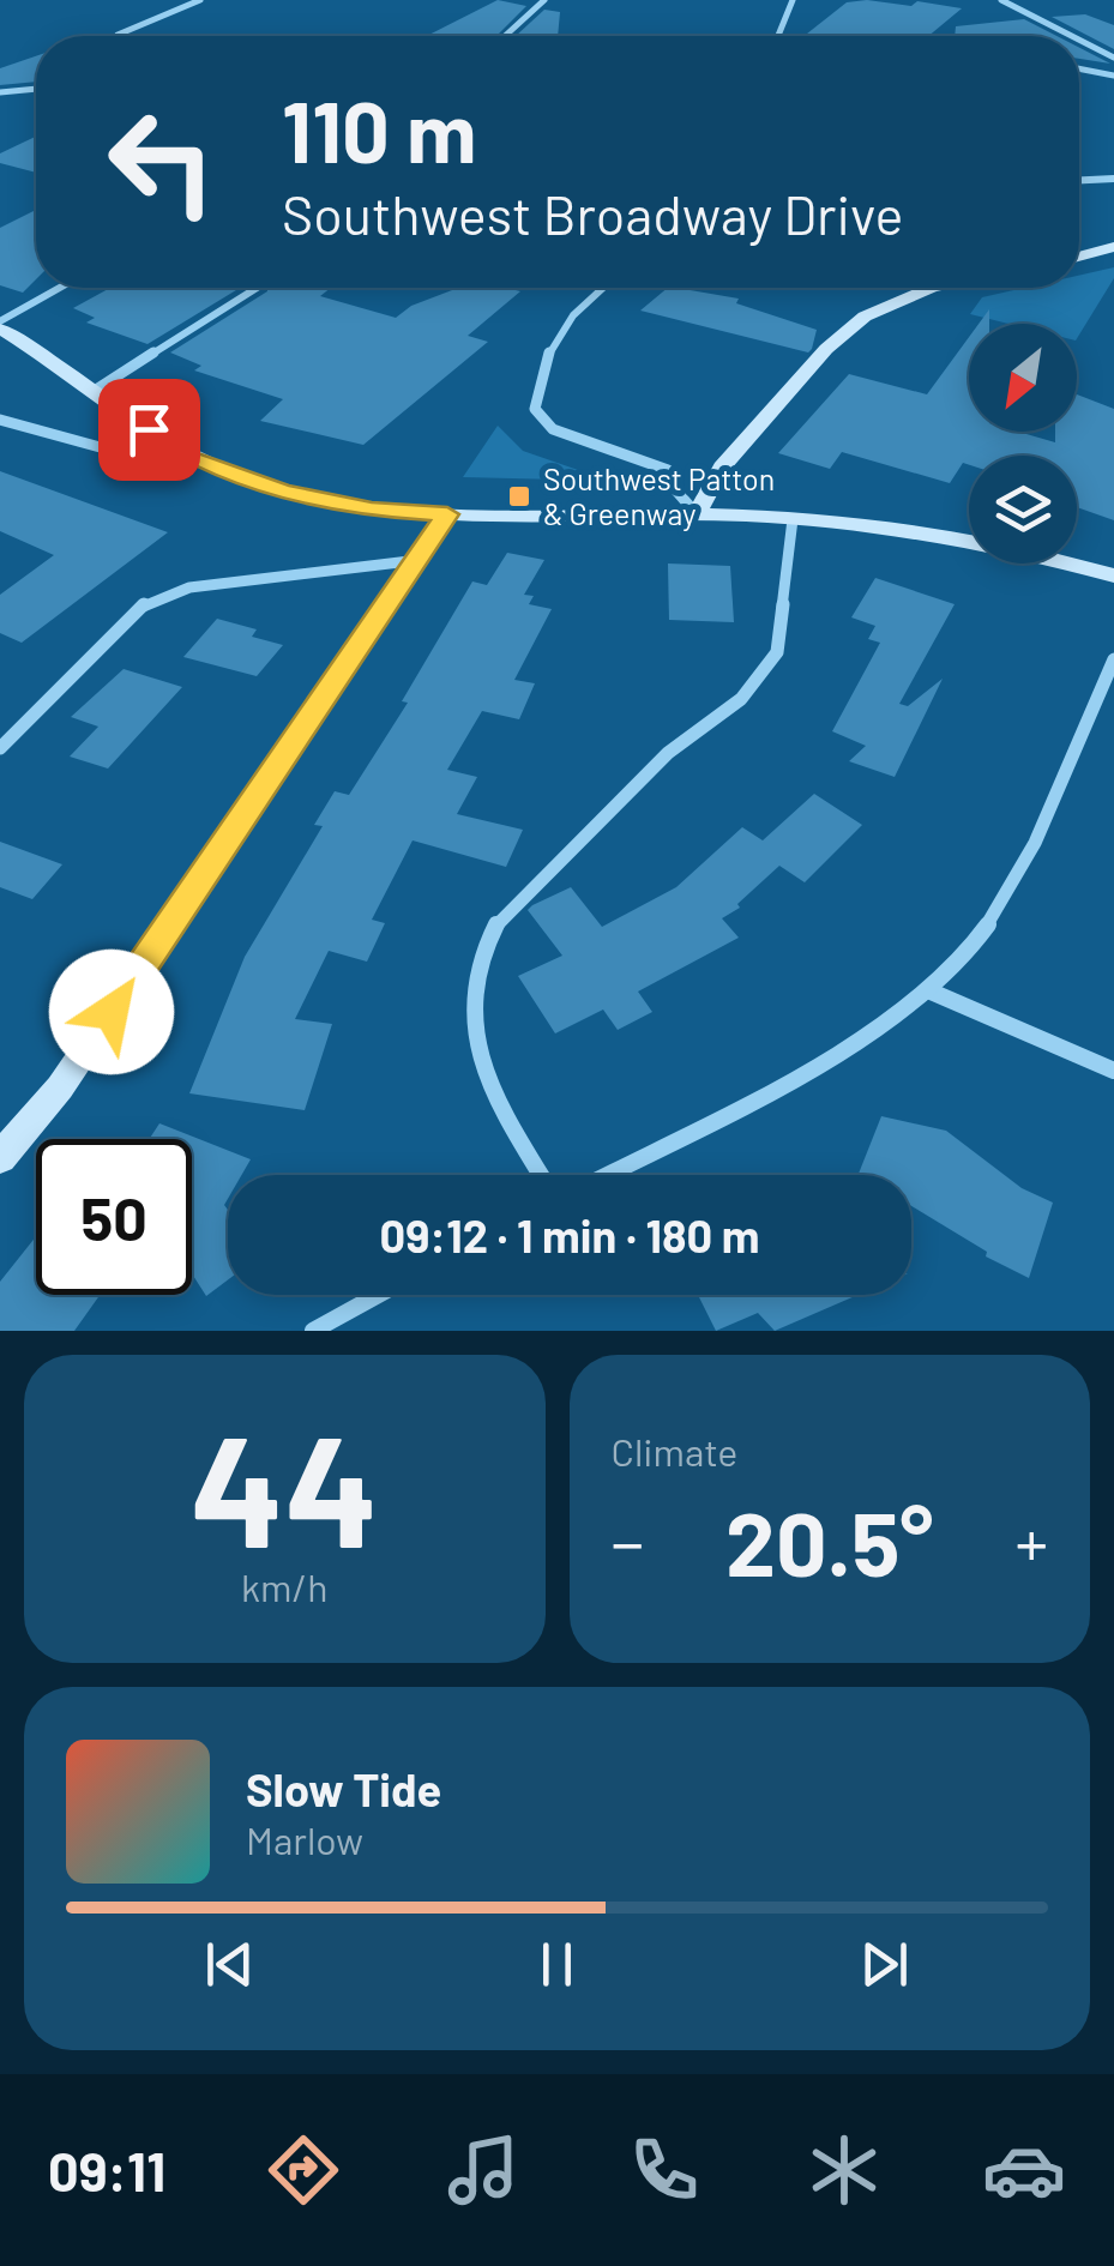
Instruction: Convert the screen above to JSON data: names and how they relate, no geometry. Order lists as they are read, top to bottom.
{
  "places": {
    "transit": ["Southwest Patton & Greenway"]
  },
  "north": "bottom left",
  "page": {
    "turn": ["110 m", "Southwest Broadway Drive"],
    "limit": "50",
    "trip": "09:12 · 1 min · 180 m",
    "tile": [
      ["44", "km/h"],
      "Climate"
    ],
    "heat": ["−", "20.5°", "+"],
    "song": ["Slow Tide", "Marlow"],
    "tabs": "09:11"
  }
}
